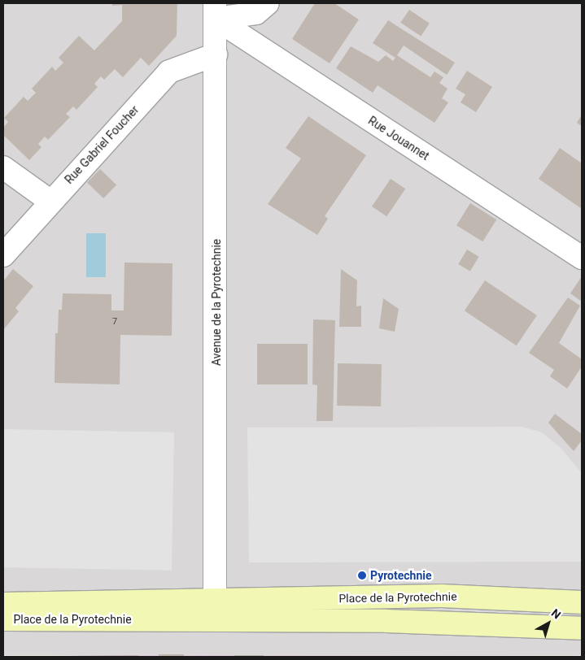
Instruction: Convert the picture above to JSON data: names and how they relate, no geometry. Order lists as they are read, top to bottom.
{
  "streets": {
    "main road": ["Place de la Pyrotechnie"],
    "street": ["Rue Jouannet", "Rue Gabriel Foucher", "Avenue de la Pyrotechnie"]
  },
  "crossings": [
    ["Rue Jouannet", "Avenue de la Pyrotechnie"],
    ["Rue Gabriel Foucher", "Avenue de la Pyrotechnie"],
    ["Avenue de la Pyrotechnie", "Place de la Pyrotechnie"]
  ],
  "places": ["Pyrotechnie"],
  "house_numbers": ["7"],
  "north": "top right"
}
